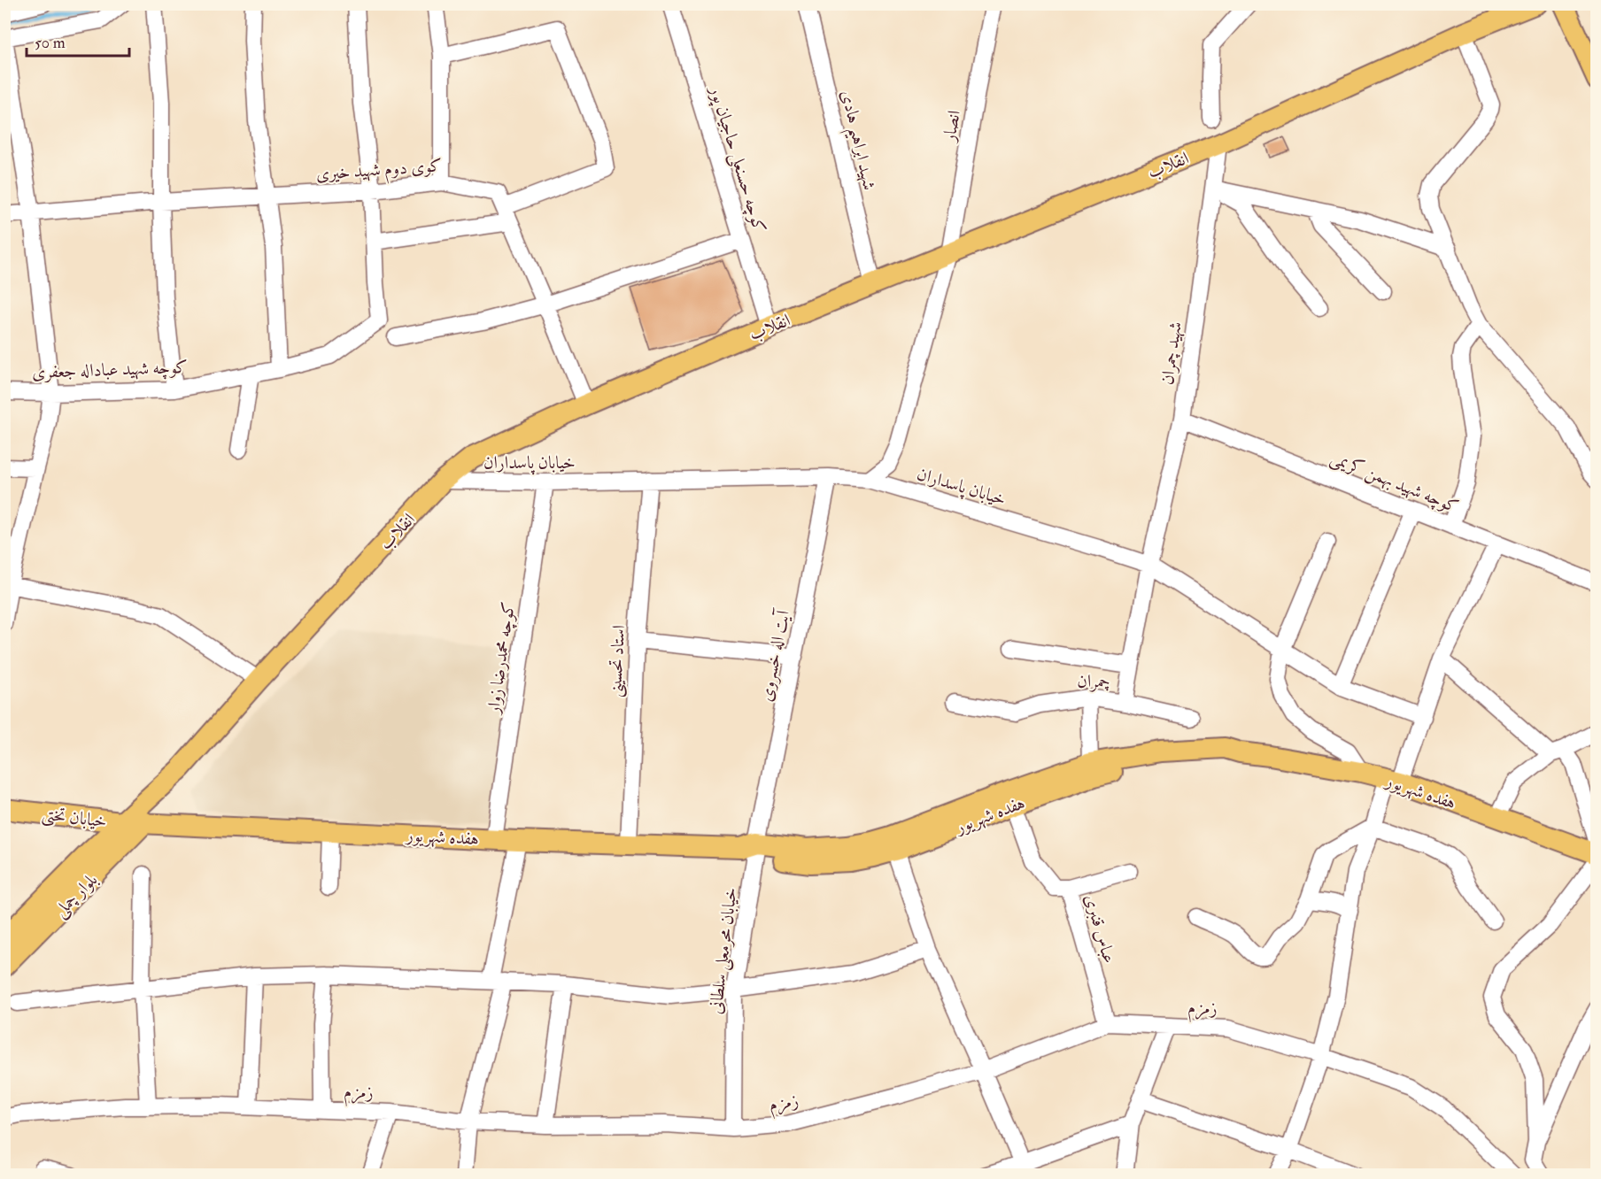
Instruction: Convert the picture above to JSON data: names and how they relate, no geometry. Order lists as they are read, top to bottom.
{
  "streets": {
    "main road": [
      "انقلاب",
      "هفده شهریور",
      "خیابان تختی",
      "بلوار چملی"
    ],
    "street": [
      "انصار",
      "شهید ابراهیم هادی",
      "کوچه حسنعلی حاجیان پور",
      "کوی دوم شهید خیری",
      "شهید چمران",
      "کوچه شهید عباداله جعفری",
      "خیابان پاسداران",
      "کوچه شهید بهمن کریمی",
      "آیت اله خسروی",
      "کوچه محمدرضا زوار",
      "استاد تحسینی",
      "چمران",
      "عباس قنبری",
      "خیابان محرمعلی سلطانی",
      "زمزم"
    ]
  },
  "crossings": [
    ["انصار", "انقلاب"],
    ["شهید ابراهیم هادی", "انقلاب"],
    ["کوچه حسنعلی حاجیان پور", "انقلاب"],
    ["انقلاب", "کوی دوم شهید خیری"],
    ["انقلاب", "شهید چمران"],
    ["انقلاب", "خیابان پاسداران"],
    ["انقلاب", "خیابان تختی"],
    ["انقلاب", "بلوار چملی"],
    ["کوی دوم شهید خیری", "کوچه شهید عباداله جعفری"],
    ["شهید چمران", "خیابان پاسداران"],
    ["شهید چمران", "کوچه شهید بهمن کریمی"],
    ["شهید چمران", "چمران"],
    ["خیابان پاسداران", "آیت اله خسروی"],
    ["خیابان پاسداران", "کوچه محمدرضا زوار"],
    ["خیابان پاسداران", "استاد تحسینی"],
    ["خیابان پاسداران", "چمران"],
    ["آیت اله خسروی", "هفده شهریور"],
    ["آیت اله خسروی", "خیابان محرمعلی سلطانی"],
    ["کوچه محمدرضا زوار", "هفده شهریور"],
    ["استاد تحسینی", "هفده شهریور"],
    ["هفده شهریور", "خیابان تختی"],
    ["هفده شهریور", "بلوار چملی"],
    ["هفده شهریور", "عباس قنبری"],
    ["هفده شهریور", "خیابان محرمعلی سلطانی"],
    ["خیابان تختی", "بلوار چملی"],
    ["عباس قنبری", "زمزم"],
    ["خیابان محرمعلی سلطانی", "زمزم"]
  ],
  "scale_bar": "50 m"
}
